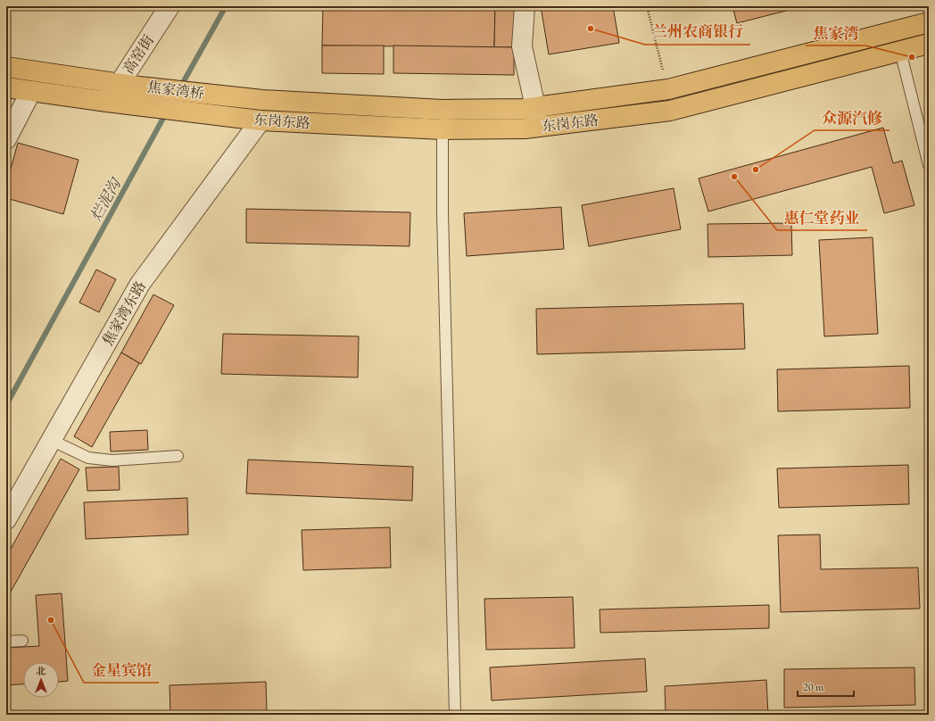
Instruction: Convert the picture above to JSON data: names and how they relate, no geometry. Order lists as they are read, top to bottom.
{
  "streets": {
    "main road": ["焦家湾桥", "东岗东路"],
    "street": ["高窑街", "焦家湾东路"]
  },
  "crossings": [
    ["高窑街", "焦家湾桥"],
    ["焦家湾桥", "东岗东路"],
    ["东岗东路", "焦家湾东路"]
  ],
  "water": ["烂泥沟"],
  "places": [
    "兰州农商银行",
    "焦家湾",
    "众源汽修",
    "惠仁堂药业",
    "金星宾馆"
  ],
  "scale_bar": "20 m",
  "north": "top"
}
